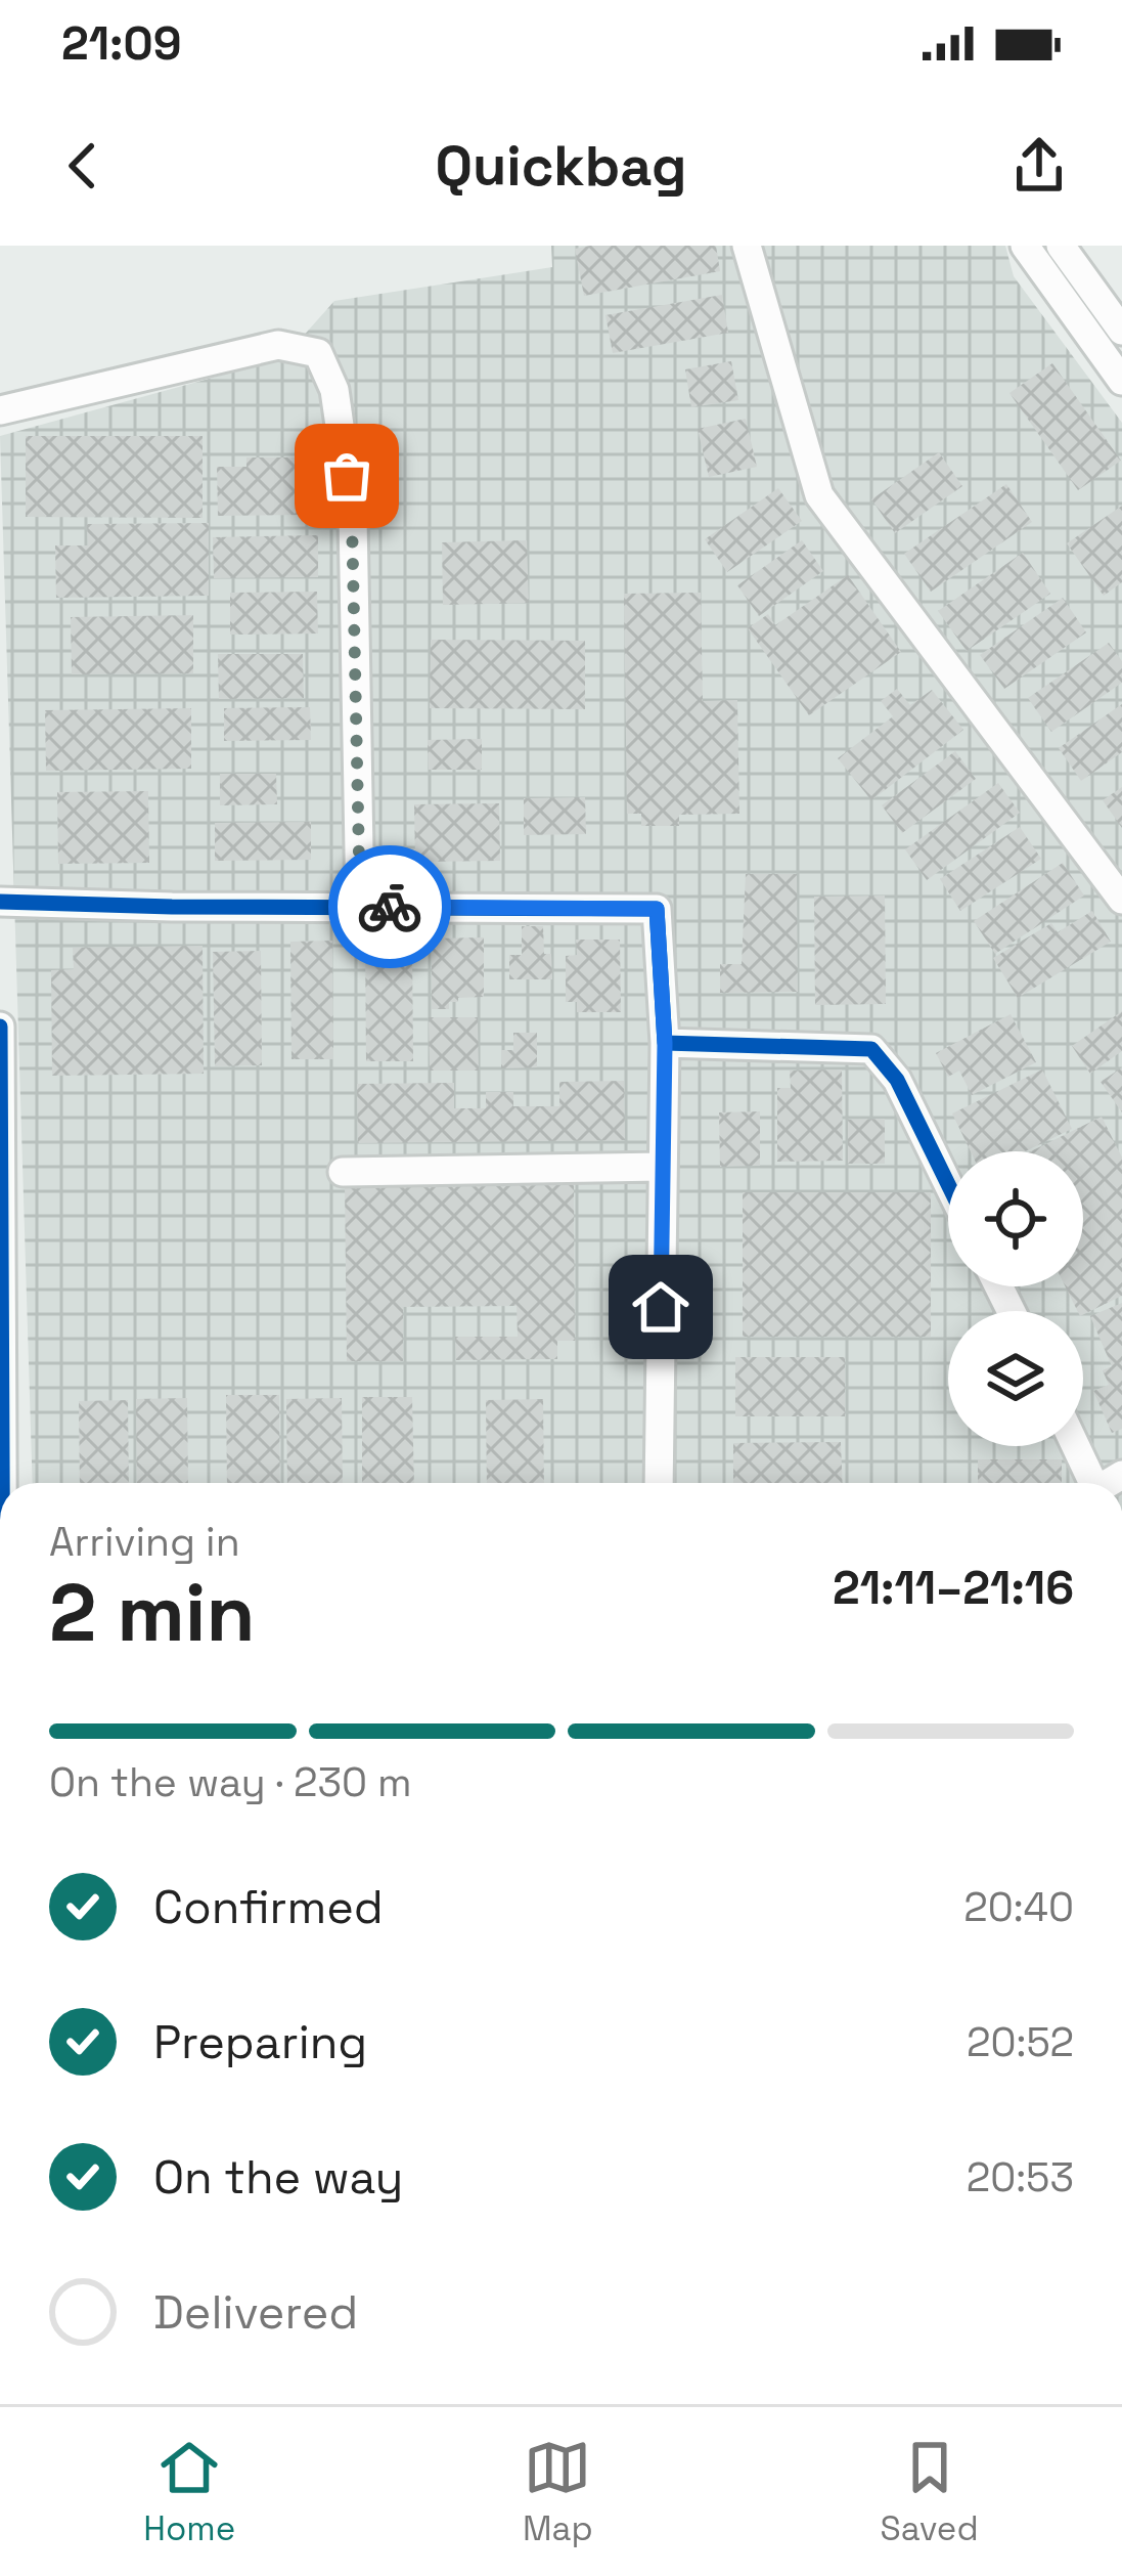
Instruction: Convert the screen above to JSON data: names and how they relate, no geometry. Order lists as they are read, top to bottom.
{
  "page": {
    "status": "21:09",
    "header": "Quickbag",
    "heading": ["2 min", "Arriving in", "21:11–21:16"],
    "bar": "On the way · 230 m",
    "list": [
      ["Confirmed", "20:40"],
      ["Preparing", "20:52"],
      ["On the way", "20:53"],
      "Delivered"
    ],
    "tabs": ["Home", "Map", "Saved"]
  }
}
